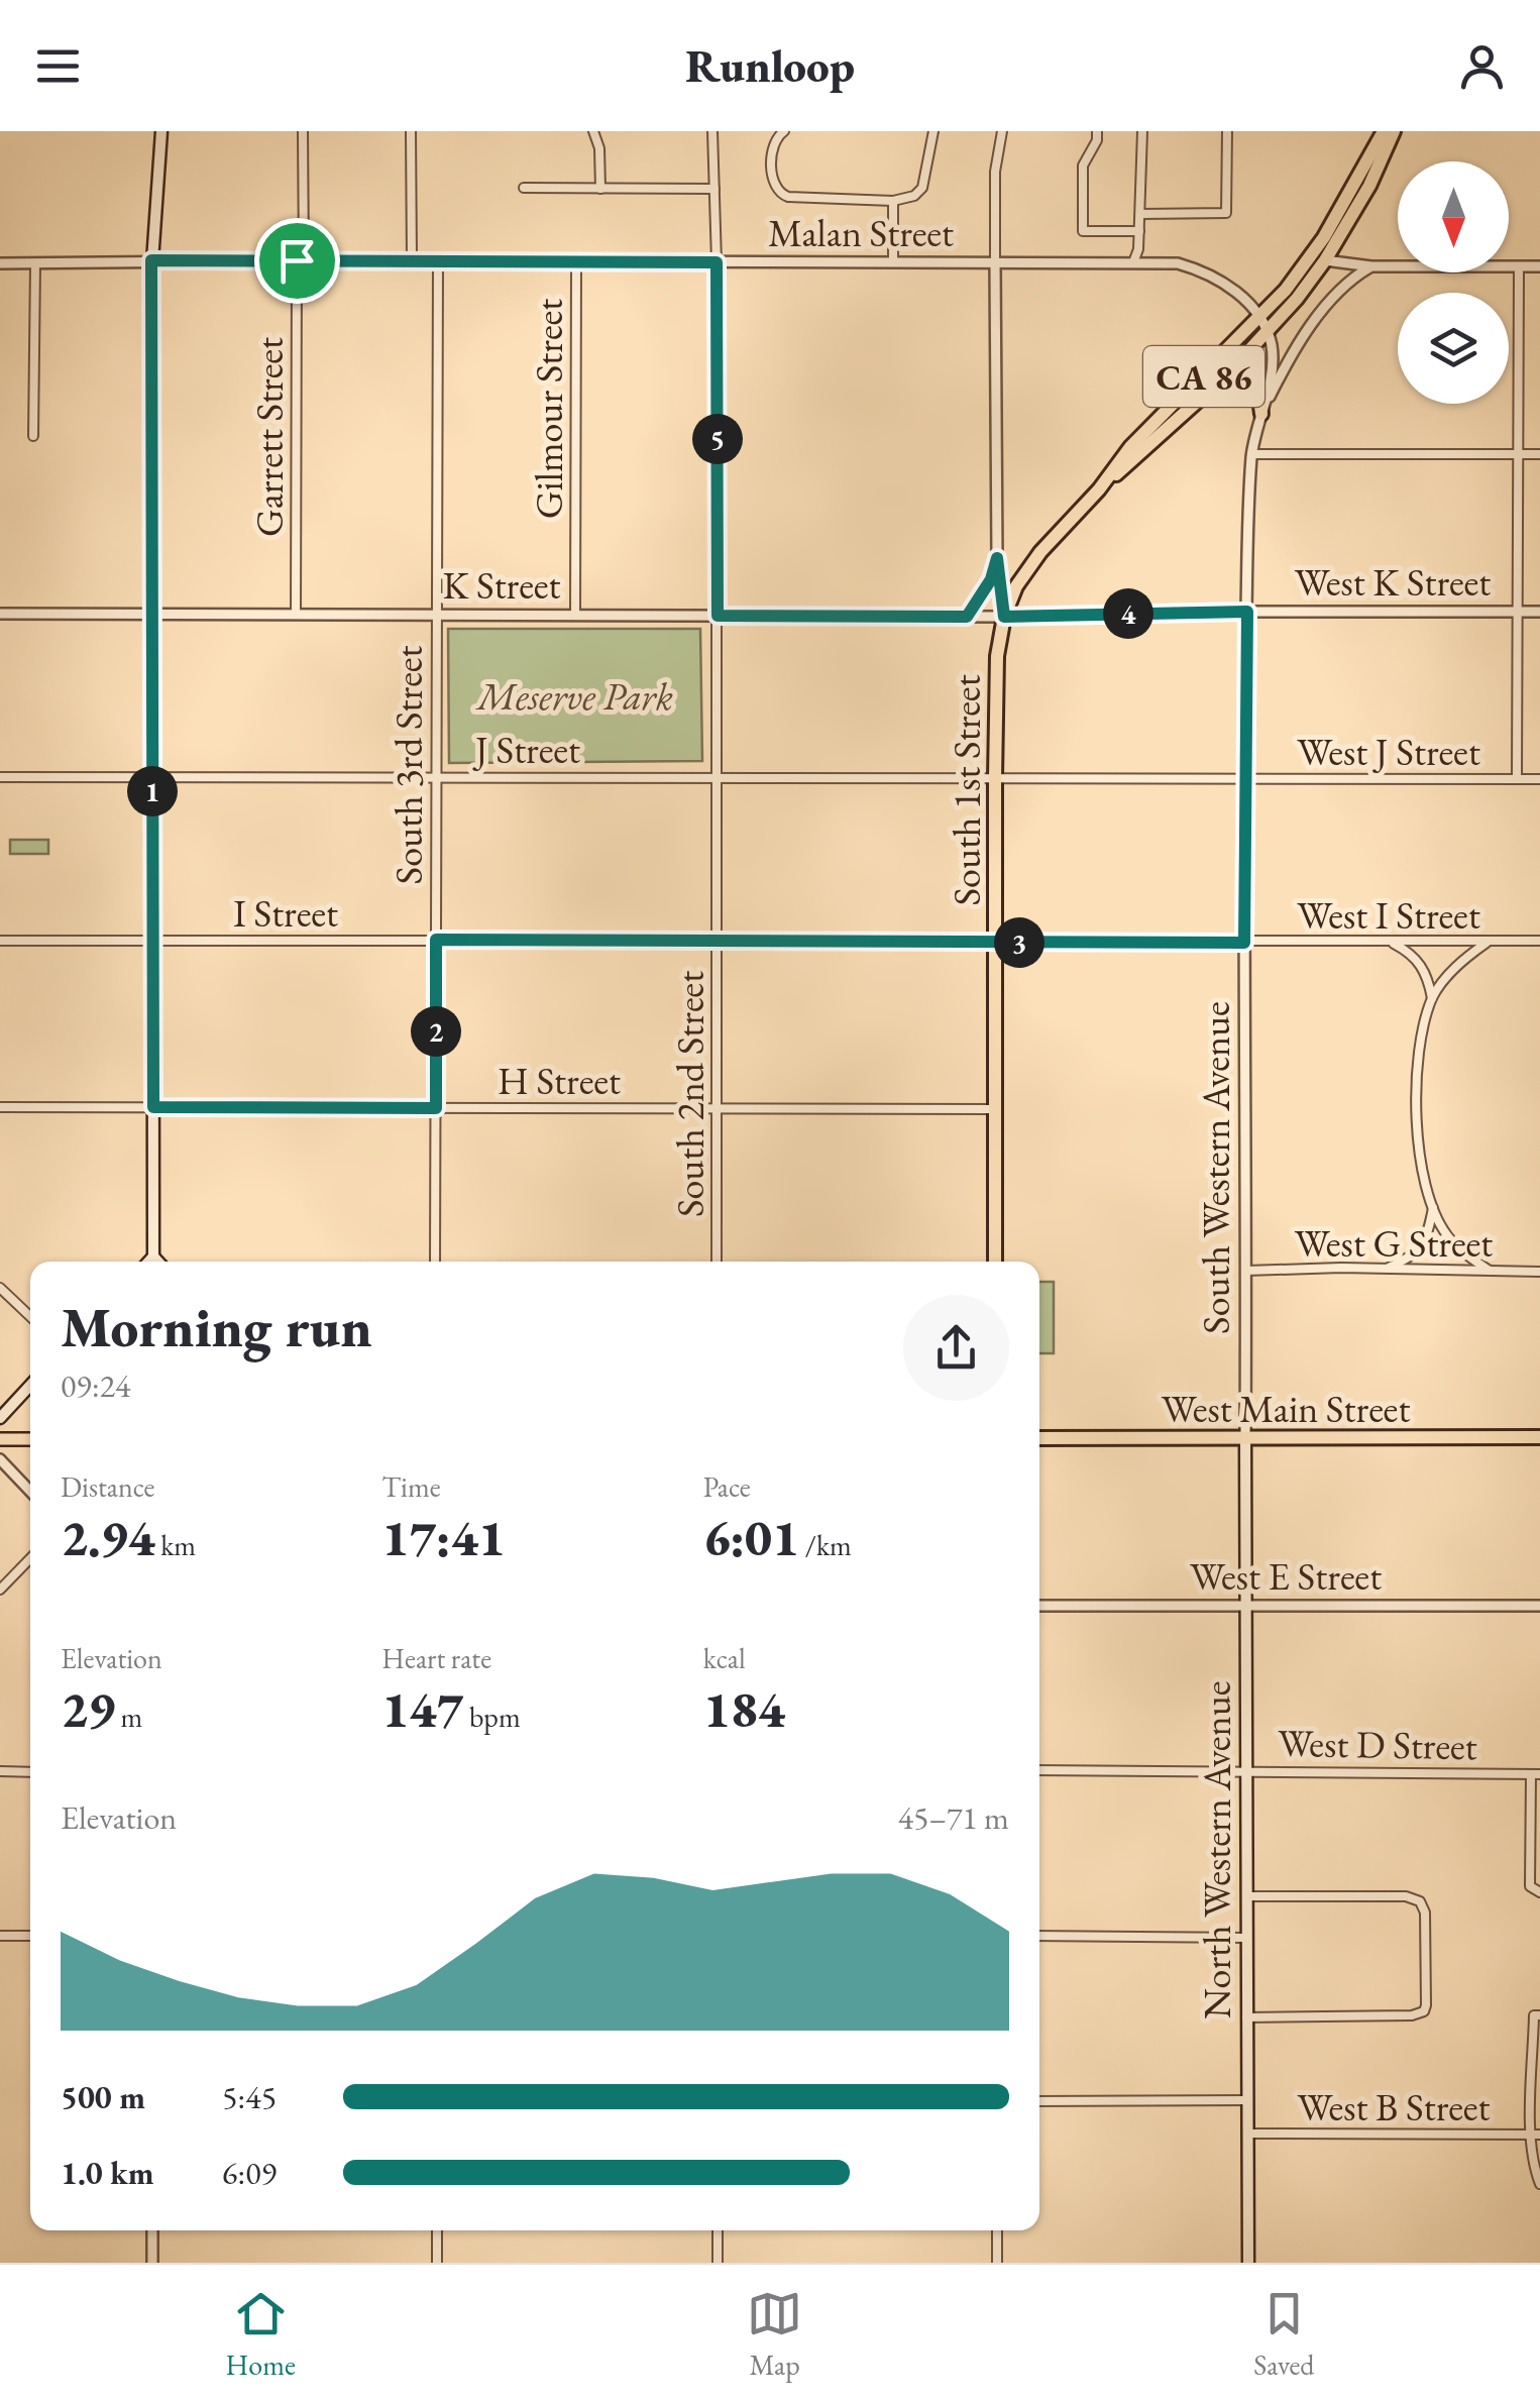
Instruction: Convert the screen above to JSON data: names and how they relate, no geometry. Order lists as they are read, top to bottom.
{
  "streets": {
    "highway": ["CA 86", "South 1st Street", "West Main Street"],
    "main road": ["North Western Avenue"],
    "street": [
      "Malan Street",
      "Gilmour Street",
      "Garrett Street",
      "West K Street",
      "K Street",
      "J Street",
      "West J Street",
      "South 3rd Street",
      "I Street",
      "West I Street",
      "H Street",
      "South 2nd Street",
      "South Western Avenue",
      "West G Street",
      "West E Street",
      "West D Street",
      "West B Street"
    ]
  },
  "crossings": [
    ["Malan Street", "CA 86"],
    ["Malan Street", "Gilmour Street"],
    ["Malan Street", "Garrett Street"],
    ["Malan Street", "South 3rd Street"],
    ["Malan Street", "South 1st Street"],
    ["Malan Street", "South 2nd Street"],
    ["Malan Street", "South Western Avenue"],
    ["CA 86", "West K Street"],
    ["CA 86", "K Street"],
    ["CA 86", "South 1st Street"],
    ["CA 86", "South Western Avenue"],
    ["Gilmour Street", "K Street"],
    ["Garrett Street", "K Street"],
    ["West K Street", "K Street"],
    ["West K Street", "South 1st Street"],
    ["West K Street", "South Western Avenue"],
    ["K Street", "South 3rd Street"],
    ["K Street", "South 1st Street"],
    ["K Street", "South 2nd Street"],
    ["J Street", "West J Street"],
    ["J Street", "South 3rd Street"],
    ["J Street", "South 1st Street"],
    ["J Street", "South 2nd Street"],
    ["West J Street", "South 1st Street"],
    ["West J Street", "South Western Avenue"],
    ["South 3rd Street", "I Street"],
    ["South 3rd Street", "H Street"],
    ["South 1st Street", "I Street"],
    ["South 1st Street", "West I Street"],
    ["South 1st Street", "H Street"],
    ["I Street", "West I Street"],
    ["I Street", "South 2nd Street"],
    ["West I Street", "South Western Avenue"],
    ["H Street", "South 2nd Street"],
    ["South Western Avenue", "West G Street"],
    ["South Western Avenue", "West Main Street"],
    ["South Western Avenue", "North Western Avenue"],
    ["West Main Street", "North Western Avenue"],
    ["West E Street", "North Western Avenue"],
    ["West D Street", "North Western Avenue"],
    ["North Western Avenue", "West B Street"]
  ],
  "parks": ["Meserve Park"],
  "north": "bottom",
  "page": {
    "header": "Runloop",
    "pins": [
      "5",
      "4",
      "1",
      "3",
      "2"
    ],
    "heading": ["Morning run", "09:24"],
    "stats": [
      ["Distance", "2.94 km"],
      ["Time", "17:41"],
      ["Pace", "6:01 /km"],
      ["Elevation", "29 m"],
      ["Heart rate", "147 bpm"],
      ["kcal", "184"]
    ],
    "chart": ["Elevation", "45–71 m"],
    "list": [
      {
        "name": "500 m",
        "note": "5:45"
      },
      {
        "name": "1.0 km",
        "note": "6:09"
      }
    ],
    "tabs": ["Home", "Map", "Saved"]
  }
}
